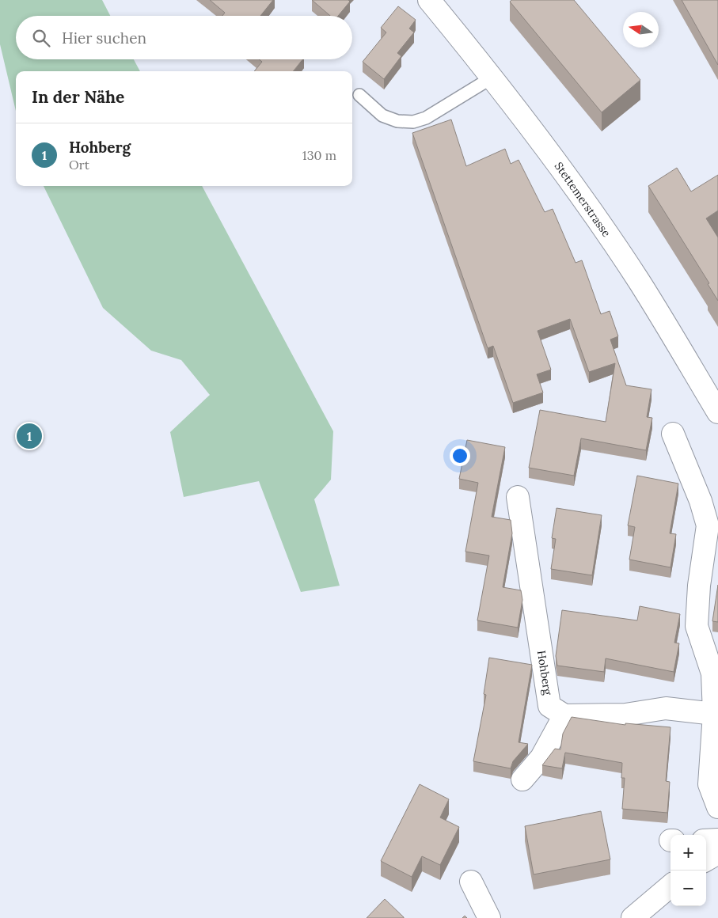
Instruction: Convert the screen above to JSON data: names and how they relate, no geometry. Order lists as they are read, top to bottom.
{
  "streets": {
    "street": ["Stettemerstrasse", "Hohberg"]
  },
  "north": "left",
  "page": {
    "search": "Hier suchen",
    "heading": "In der Nähe",
    "list": [
      {
        "mark": "1",
        "name": "Hohberg",
        "note": "Ort",
        "value": "130 m"
      }
    ],
    "pins": "1",
    "map_buttons": ["+", "−"]
  }
}
